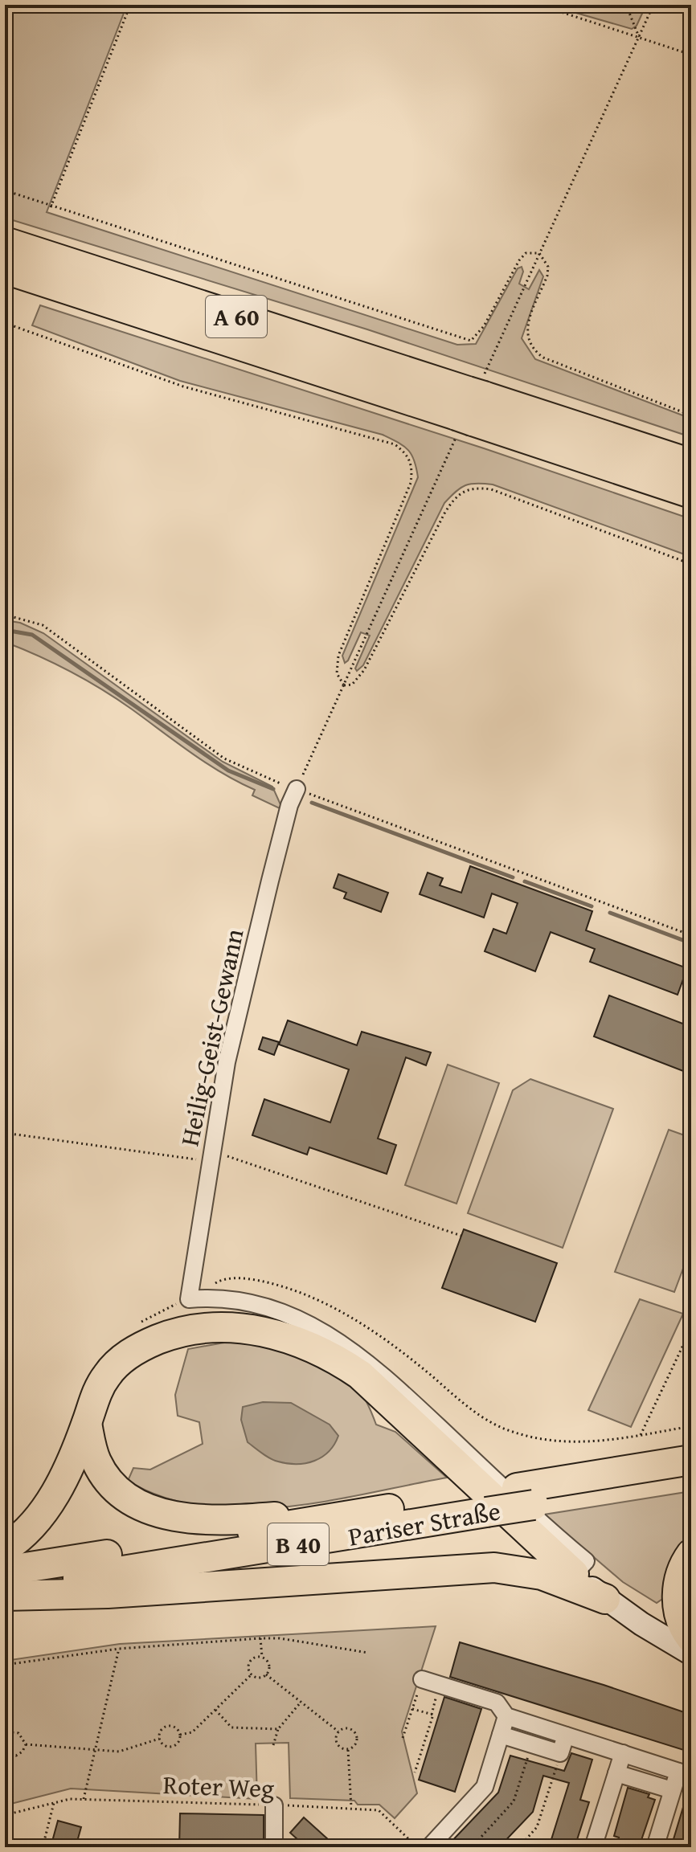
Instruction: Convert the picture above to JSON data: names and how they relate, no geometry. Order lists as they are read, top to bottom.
{
  "streets": {
    "highway": ["A 60", "Pariser Straße", "B 40"],
    "street": ["Heilig-Geist-Gewann"],
    "path": ["Roter Weg"]
  }
}
